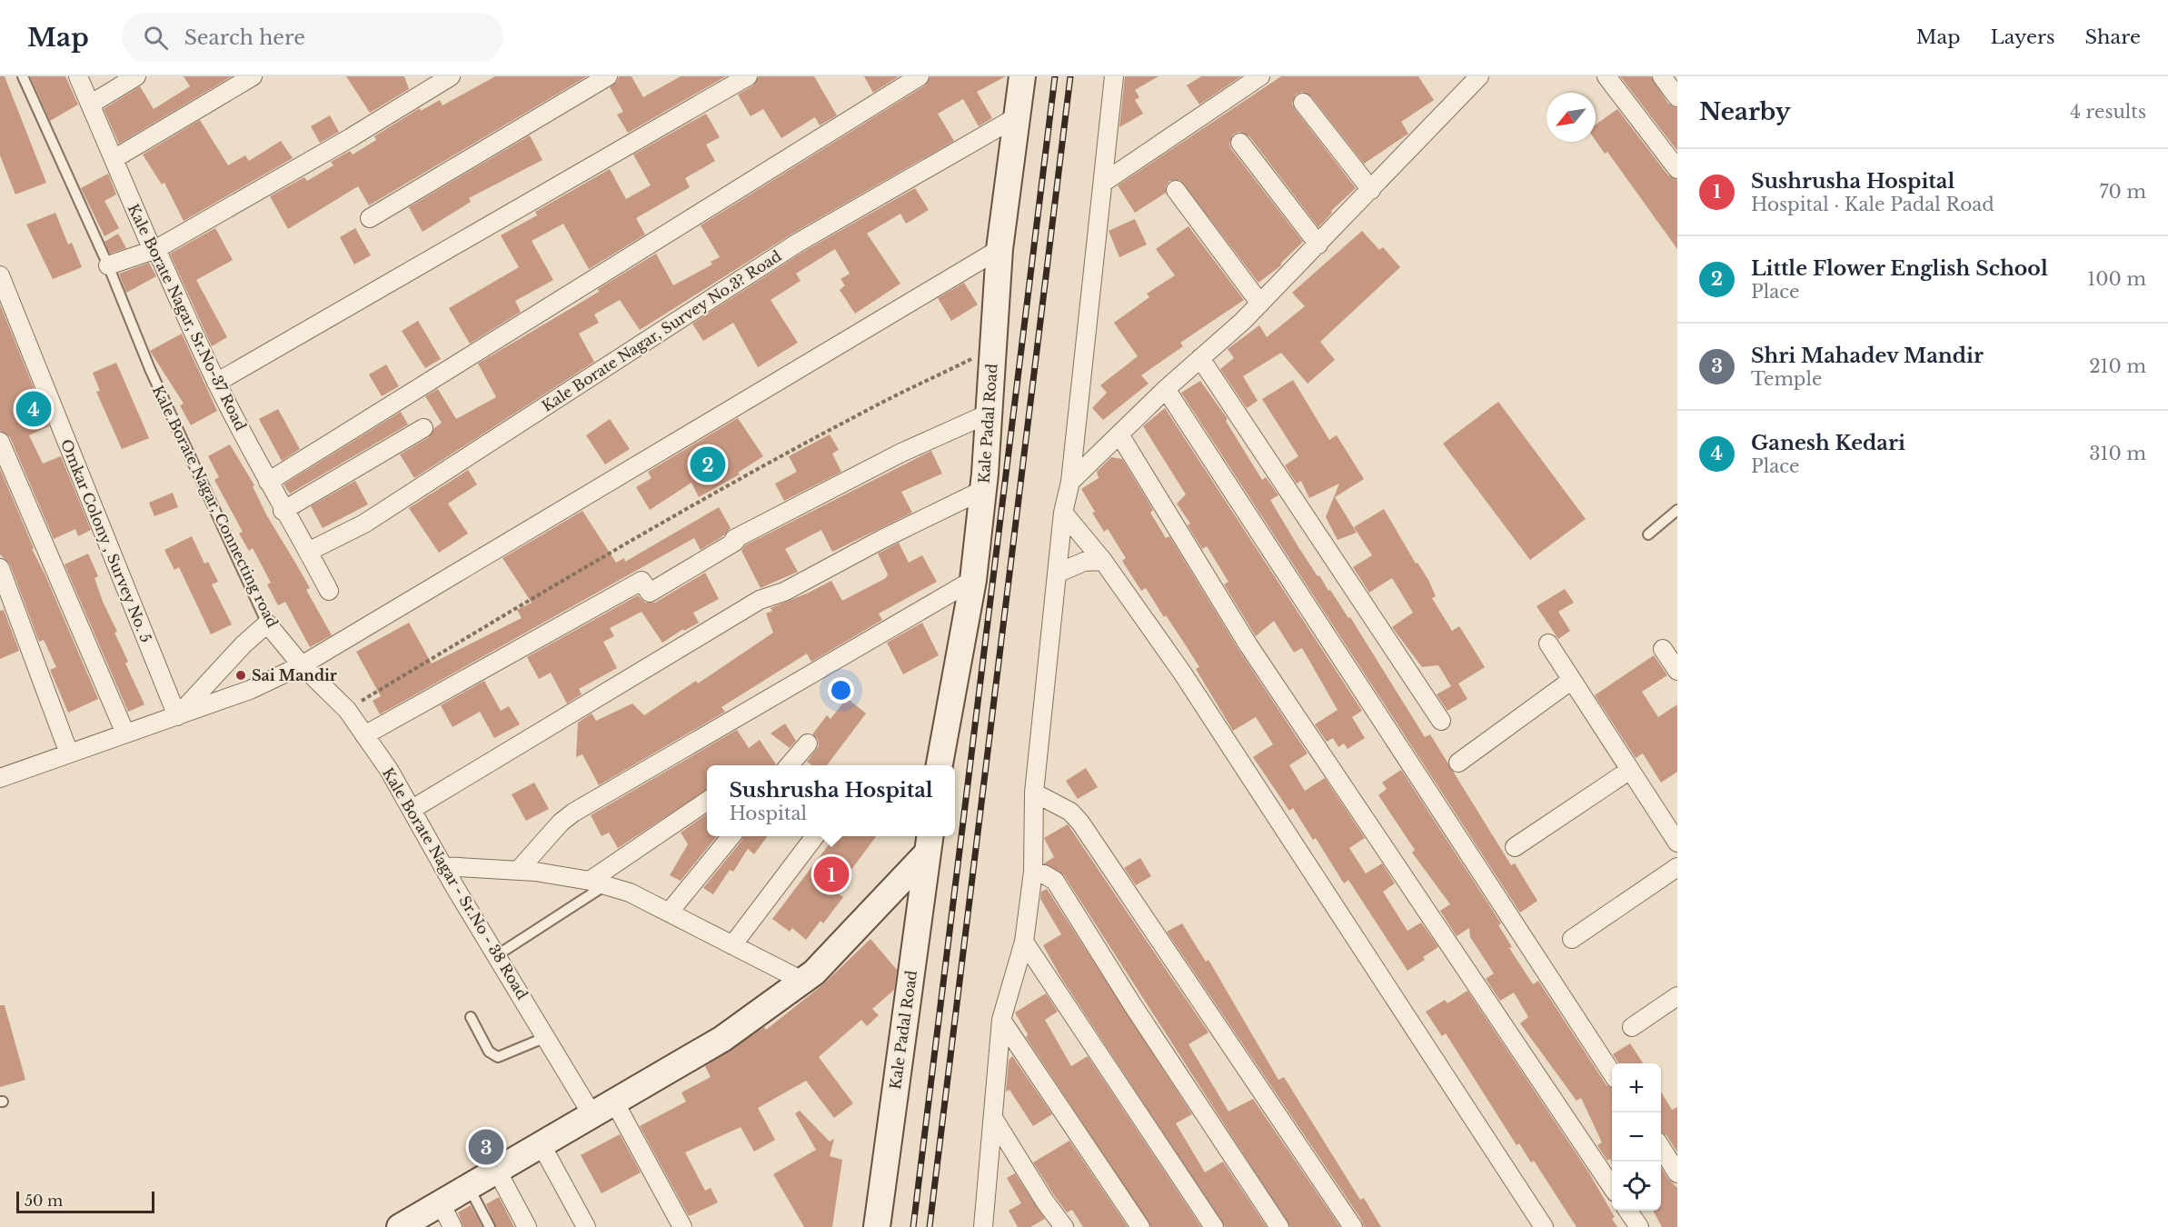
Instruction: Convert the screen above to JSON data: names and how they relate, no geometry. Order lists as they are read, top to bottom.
{
  "streets": {
    "street": [
      "Kale Borate Nagar, Sr.No-37 Road",
      "Kale Borate Nagar, Survey No.3? Road",
      "Kale Padal Road",
      "Kale Borate Nagar, Connecting road",
      "Omkar Colony , Survey No. 5",
      "Kale Borate Nagar - Sr.No - 38 Road"
    ]
  },
  "crossings": [
    ["Kale Borate Nagar, Sr.No-37 Road", "Kale Borate Nagar, Survey No.3? Road"],
    ["Kale Borate Nagar, Survey No.3? Road", "Kale Padal Road"],
    ["Kale Borate Nagar, Connecting road", "Kale Borate Nagar - Sr.No - 38 Road"]
  ],
  "places": ["Sai Mandir"],
  "scale_bar": "50 m",
  "north": "bottom left",
  "page": {
    "header": "Map",
    "search": "Search here",
    "nav": ["Map", "Layers", "Share"],
    "heading": ["Nearby", "4 results"],
    "list": [
      {
        "mark": "1",
        "name": "Sushrusha Hospital",
        "note": "Hospital · Kale Padal Road",
        "value": "70 m"
      },
      {
        "mark": "2",
        "name": "Little Flower English School",
        "note": "Place",
        "value": "100 m"
      },
      {
        "mark": "3",
        "name": "Shri Mahadev Mandir",
        "note": "Temple",
        "value": "210 m"
      },
      {
        "mark": "4",
        "name": "Ganesh Kedari",
        "note": "Place",
        "value": "310 m"
      }
    ],
    "pins": [
      "4",
      "2",
      "1",
      "3"
    ],
    "popup": ["Sushrusha Hospital", "Hospital"],
    "map_buttons": ["+", "−"],
    "scale": "50 m"
  }
}
